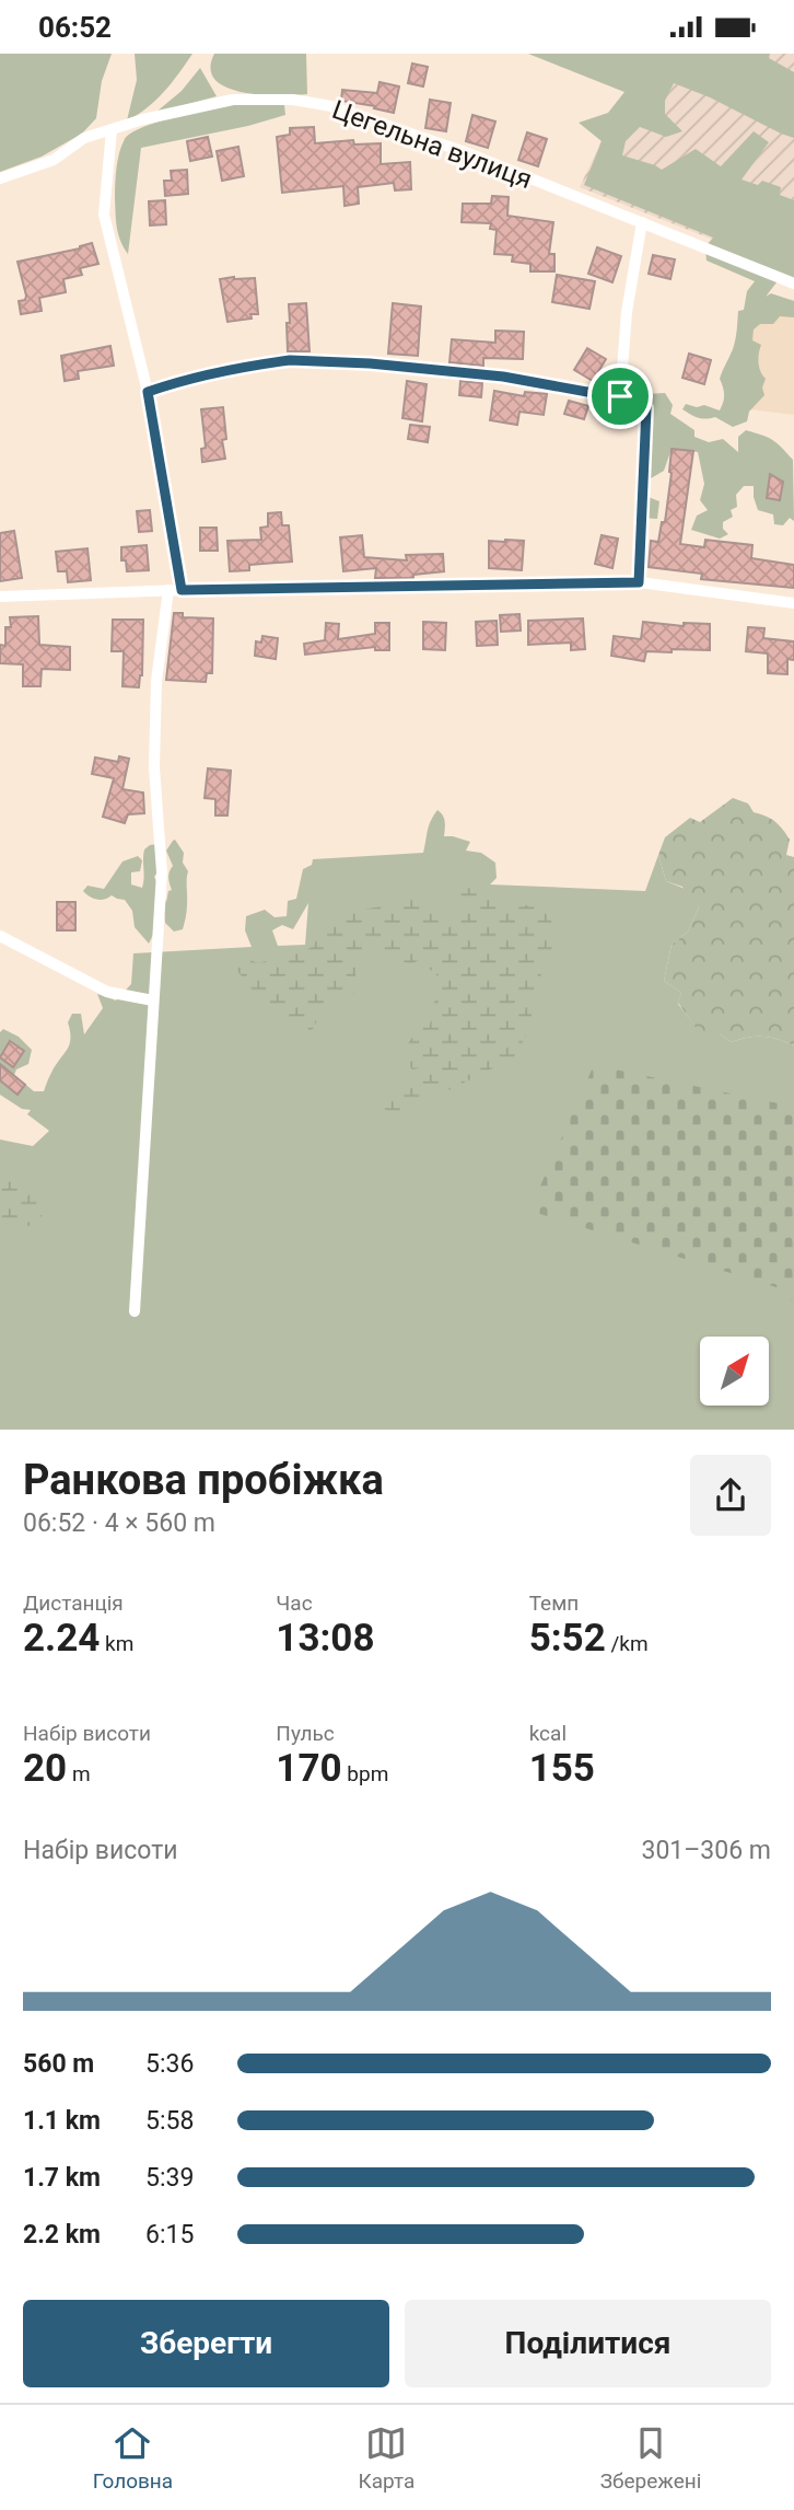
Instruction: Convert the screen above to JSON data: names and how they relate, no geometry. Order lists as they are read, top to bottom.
{
  "streets": {
    "street": ["Цегельна вулиця"]
  },
  "north": "top right",
  "page": {
    "status": "06:52",
    "heading": ["Ранкова пробіжка", "06:52 · 4 × 560 m"],
    "stats": [
      ["Дистанція", "2.24 km"],
      ["Час", "13:08"],
      ["Темп", "5:52 /km"],
      ["Набір висоти", "20 m"],
      ["Пульс", "170 bpm"],
      ["kcal", "155"]
    ],
    "chart": ["Набір висоти", "301–306 m"],
    "list": [
      {
        "name": "560 m",
        "note": "5:36"
      },
      {
        "name": "1.1 km",
        "note": "5:58"
      },
      {
        "name": "1.7 km",
        "note": "5:39"
      },
      {
        "name": "2.2 km",
        "note": "6:15"
      }
    ],
    "buttons": ["Зберегти", "Поділитися"],
    "tabs": ["Головна", "Карта", "Збережені"]
  }
}
